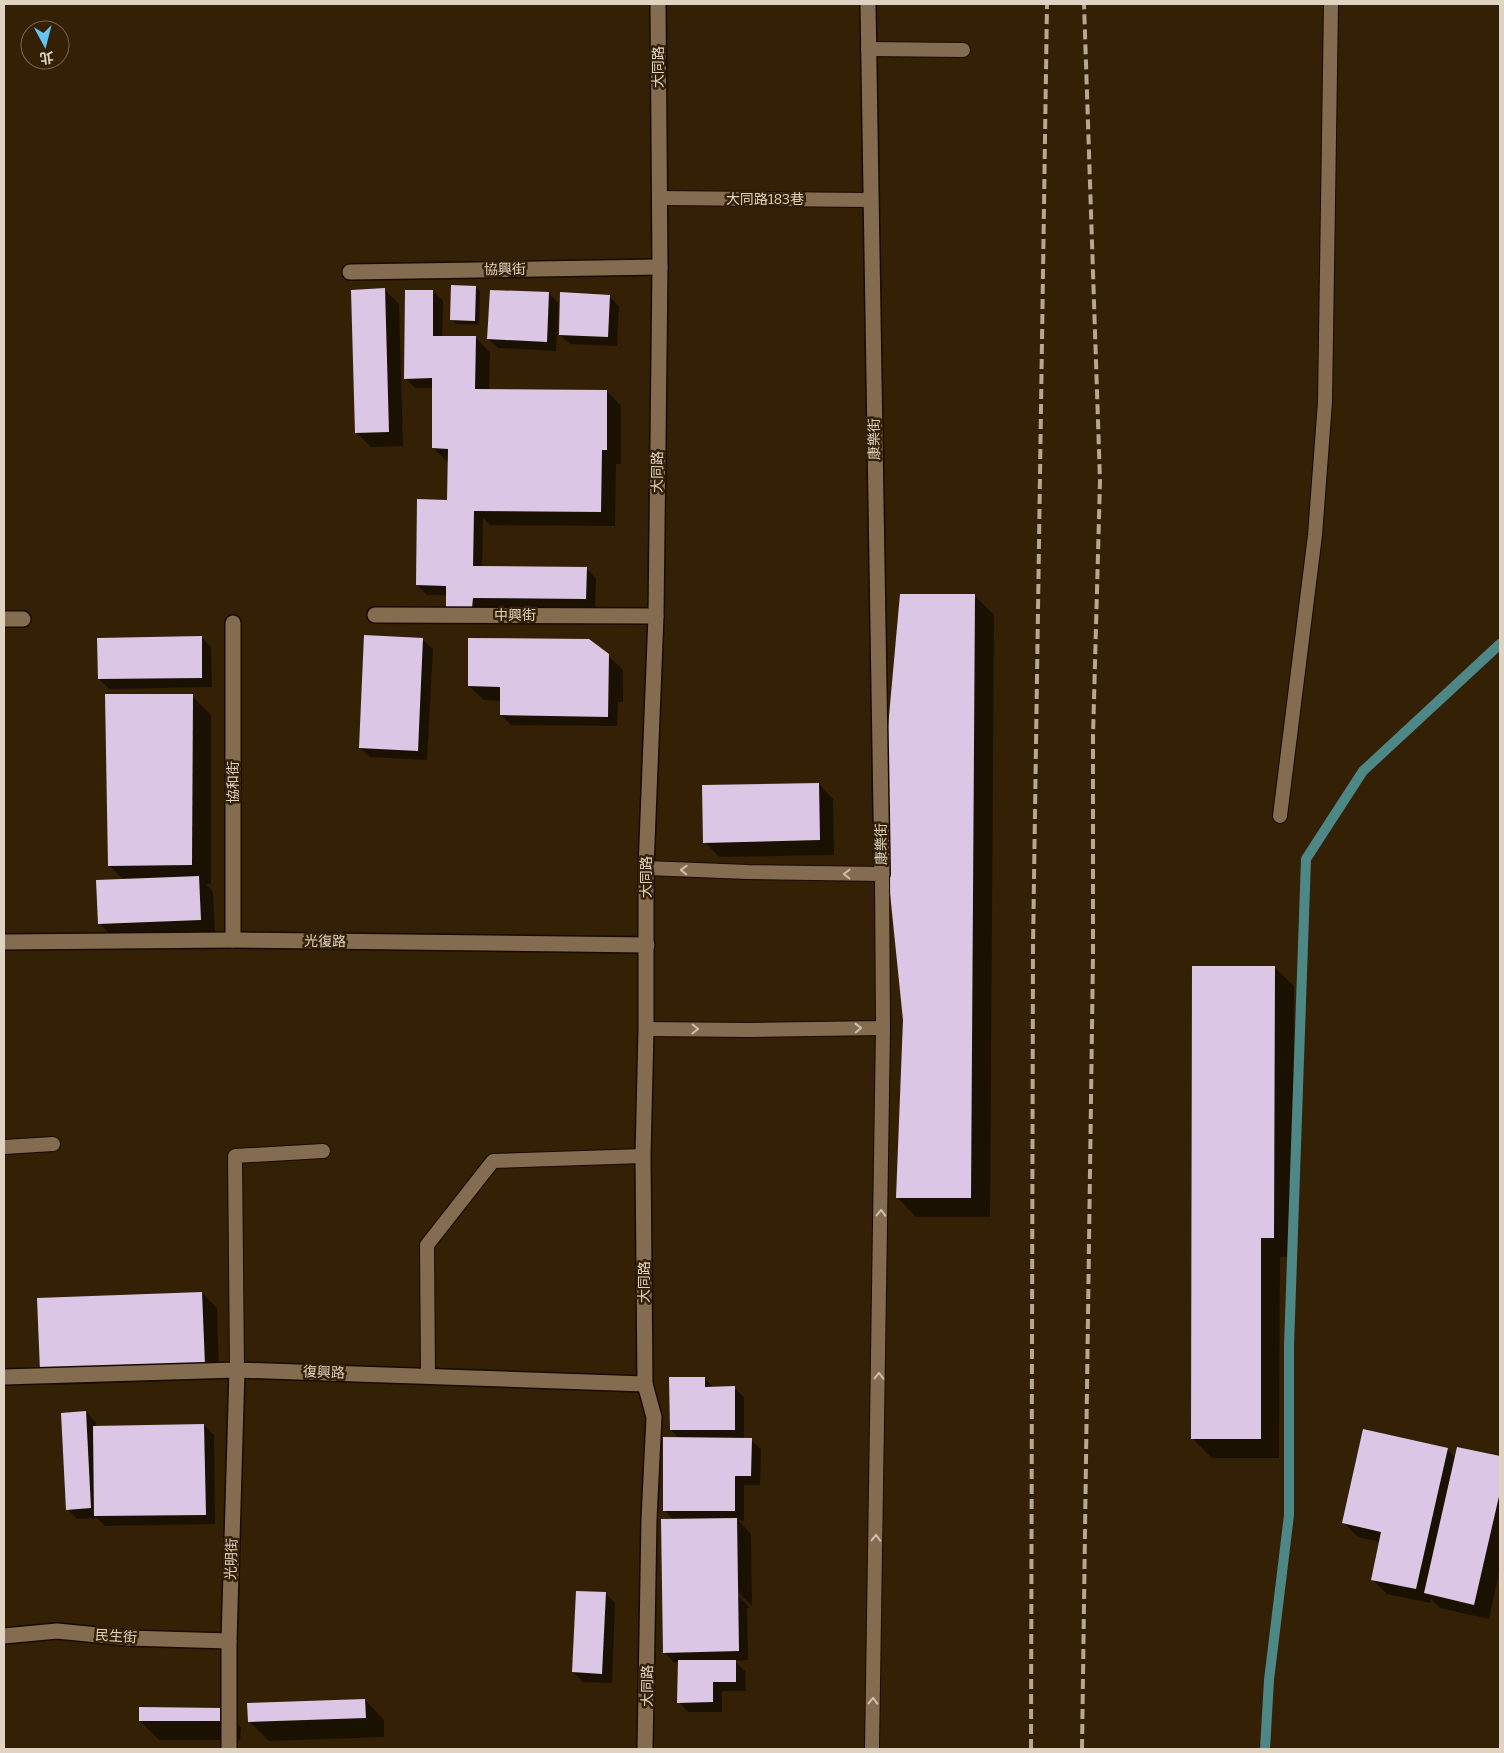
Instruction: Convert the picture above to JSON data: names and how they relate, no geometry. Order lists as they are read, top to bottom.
{
  "streets": {
    "street": [
      "大同路",
      "協興街",
      "康樂街",
      "中興街",
      "協和街",
      "光復路",
      "復興路",
      "光明街",
      "民生街"
    ],
    "lane": ["大同路183巷"]
  },
  "crossings": [
    ["大同路", "大同路183巷"],
    ["大同路", "協興街"],
    ["大同路", "中興街"],
    ["大同路", "光復路"],
    ["大同路", "復興路"],
    ["大同路183巷", "康樂街"],
    ["協和街", "光復路"],
    ["復興路", "光明街"],
    ["光明街", "民生街"]
  ],
  "north": "bottom"
}
